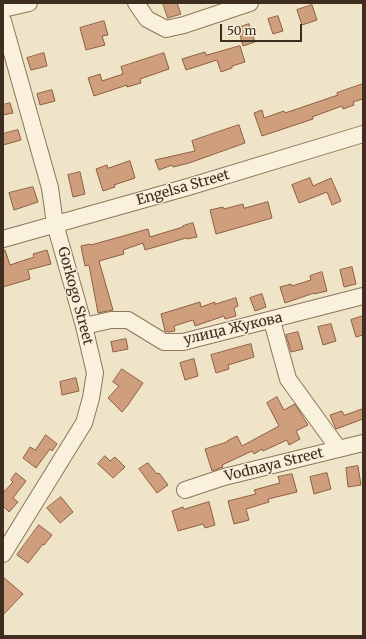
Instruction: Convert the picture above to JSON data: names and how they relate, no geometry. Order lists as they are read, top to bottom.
{
  "streets": {
    "street": [
      "Engelsa Street",
      "Gorkogo Street",
      "улица Жукова",
      "Vodnaya Street"
    ]
  },
  "crossings": [
    ["Engelsa Street", "Gorkogo Street"],
    ["Gorkogo Street", "улица Жукова"]
  ],
  "scale_bar": "50 m"
}
